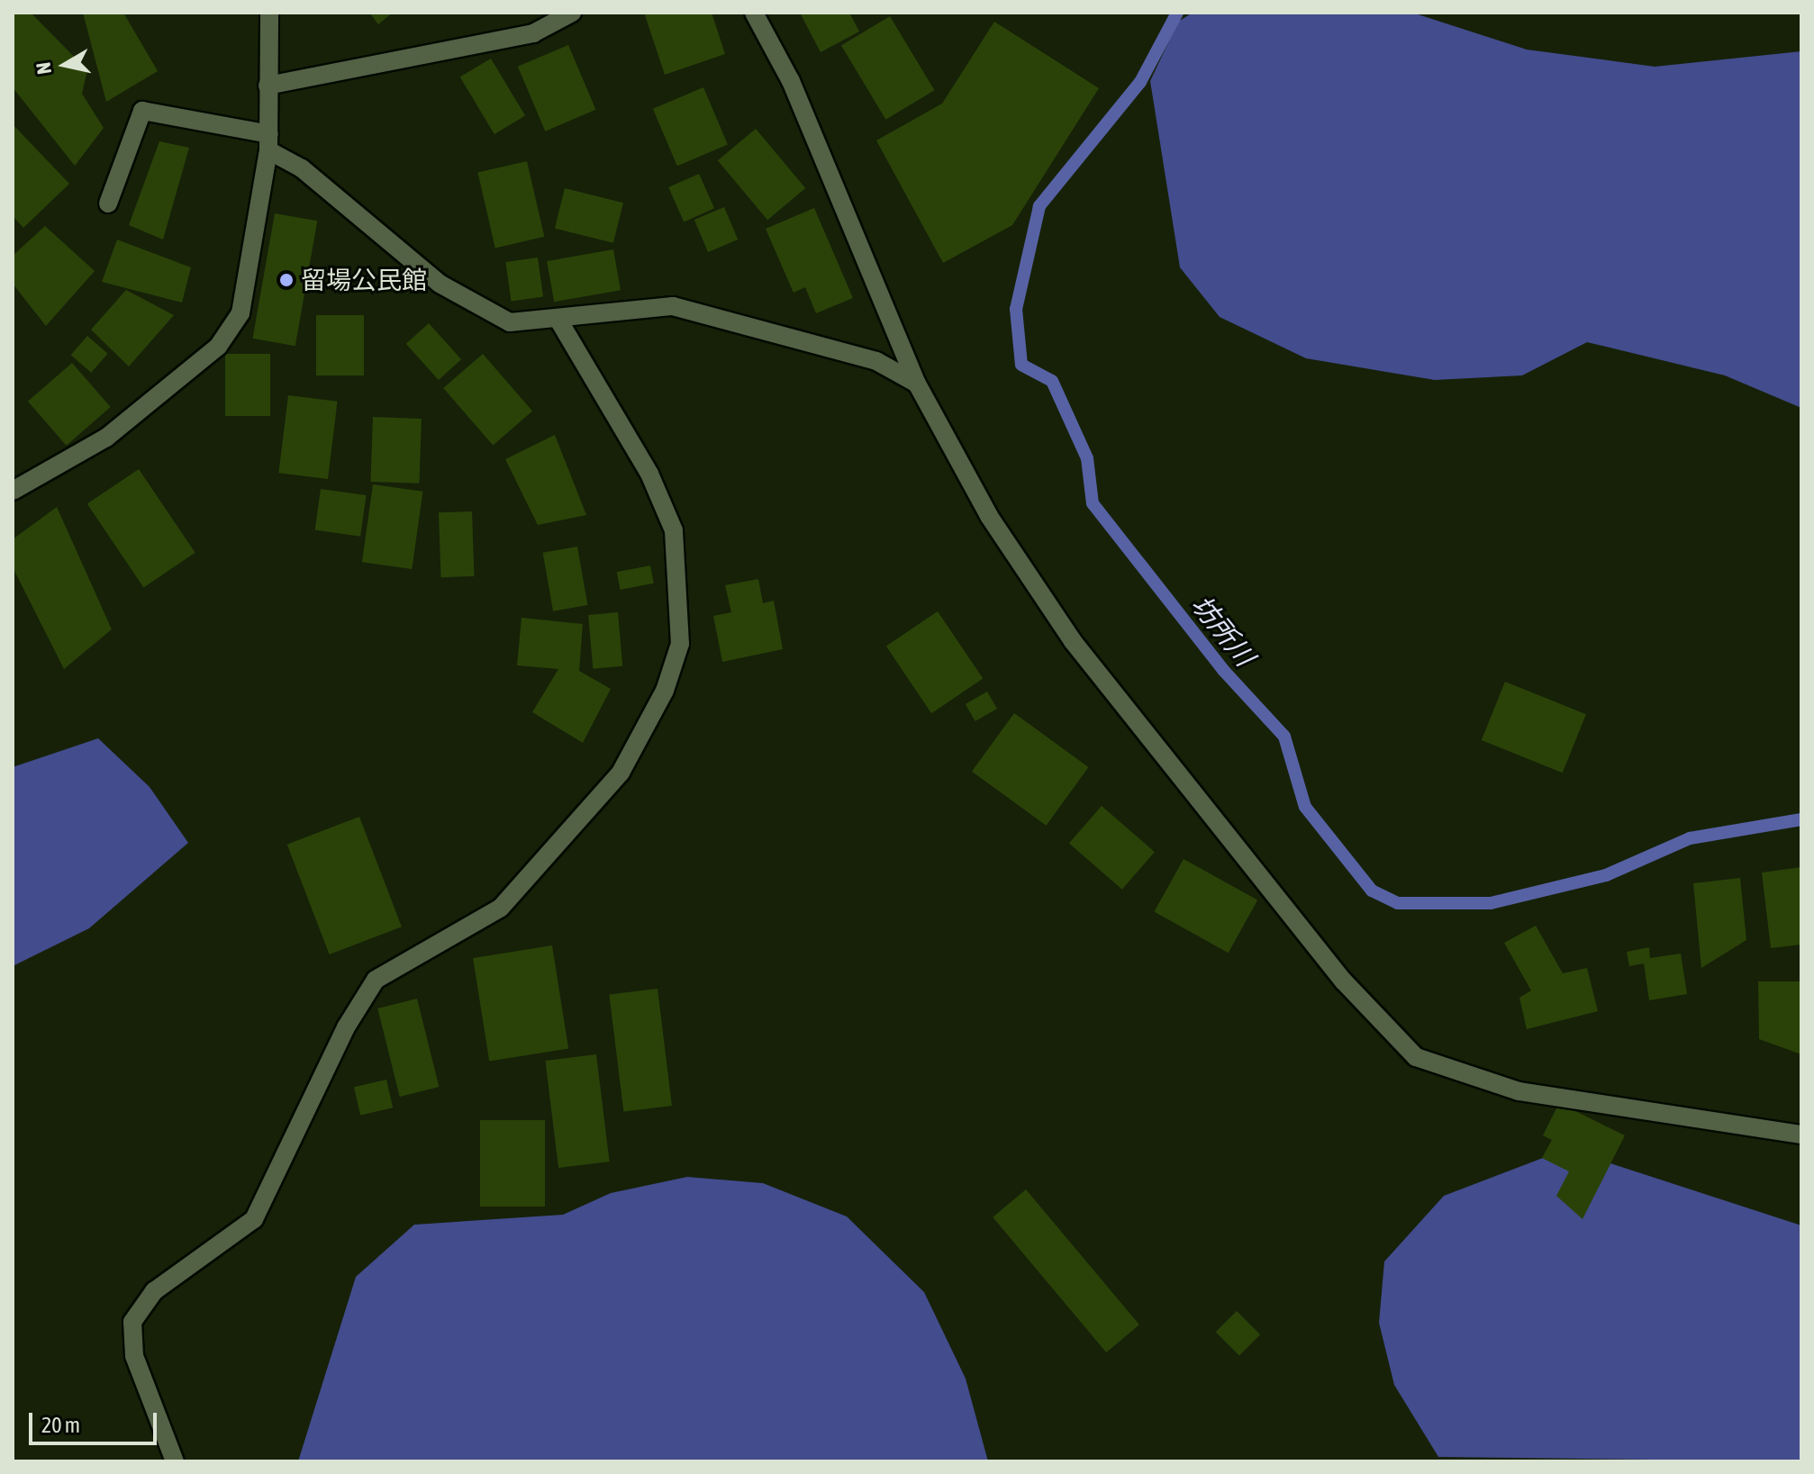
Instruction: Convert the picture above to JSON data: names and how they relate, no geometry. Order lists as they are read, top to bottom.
{
  "water": ["坊所川"],
  "places": ["留場公民館"],
  "scale_bar": "20 m",
  "north": "left"
}
